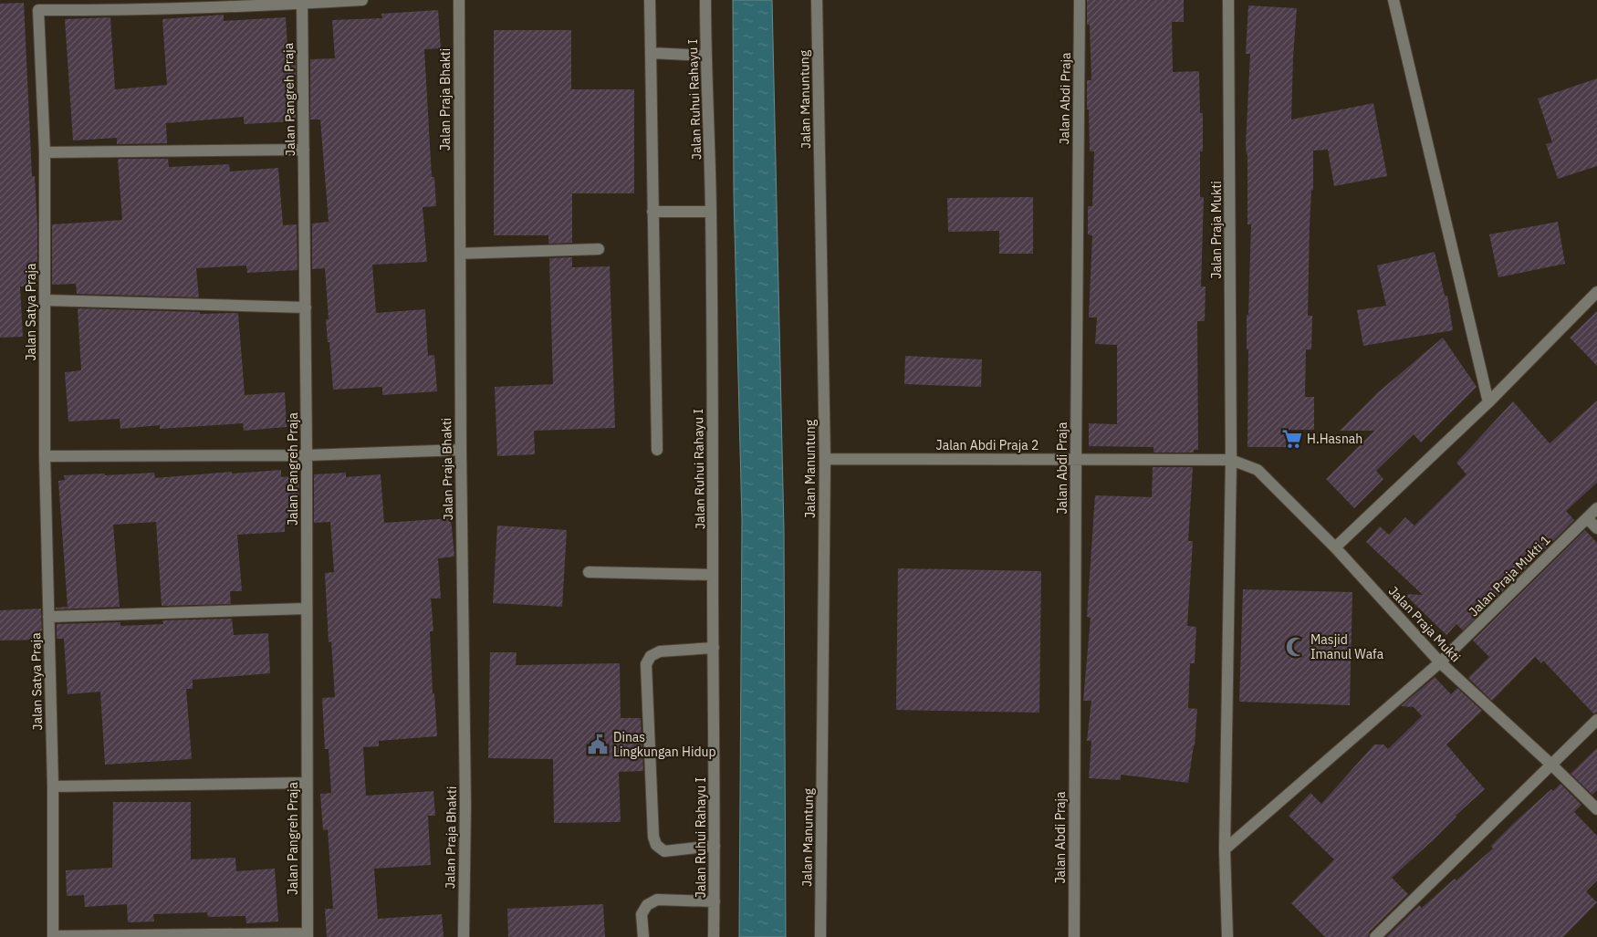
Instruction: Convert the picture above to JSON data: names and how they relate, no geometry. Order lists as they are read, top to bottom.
{
  "streets": {
    "street": [
      "Jalan Abdi Praja",
      "Jalan Pangreh Praja",
      "Jalan Praja Bhakti",
      "Jalan Ruhui Rahayu I",
      "Jalan Manuntung",
      "Jalan Praja Mukti",
      "Jalan Satya Praja",
      "Jalan Abdi Praja 2",
      "Jalan Praja Mukti 1"
    ]
  },
  "crossings": [
    ["Jalan Abdi Praja", "Jalan Abdi Praja 2"],
    ["Jalan Pangreh Praja", "Jalan Satya Praja"],
    ["Jalan Manuntung", "Jalan Abdi Praja 2"],
    ["Jalan Praja Mukti", "Jalan Abdi Praja 2"],
    ["Jalan Praja Mukti", "Jalan Praja Mukti 1"]
  ],
  "places": {
    "supermarket": ["H.Hasnah"],
    "mosque": ["Masjid Imanul Wafa"],
    "public building": ["Dinas Lingkungan Hidup"]
  }
}
